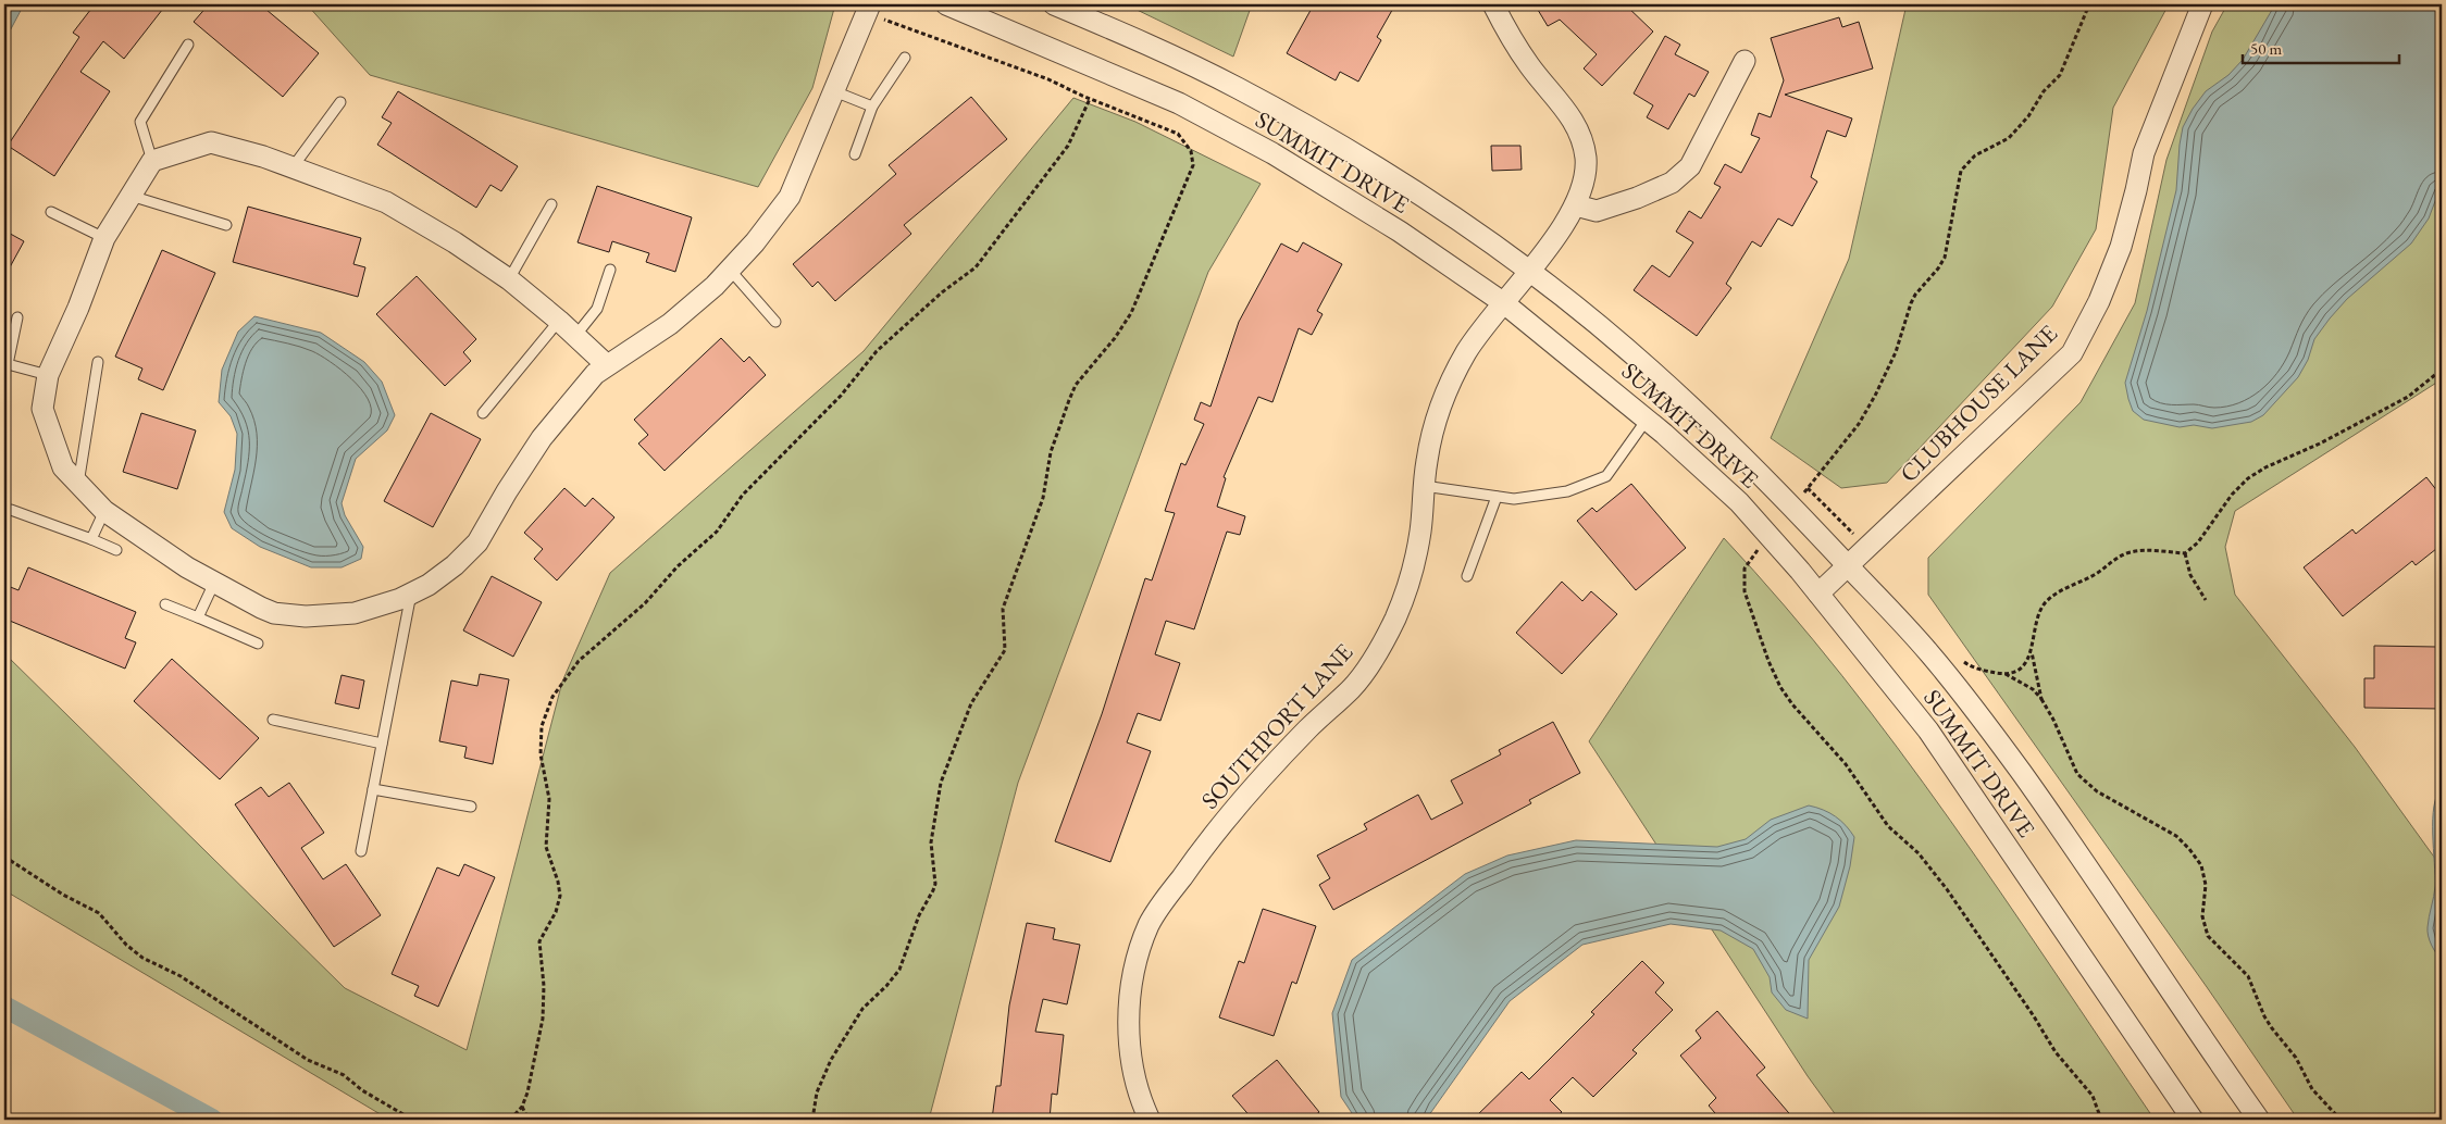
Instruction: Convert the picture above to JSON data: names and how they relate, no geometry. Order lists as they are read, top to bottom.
{
  "streets": {
    "street": ["SUMMIT DRIVE", "CLUBHOUSE LANE", "SOUTHPORT LANE"]
  },
  "crossings": [
    ["SUMMIT DRIVE", "CLUBHOUSE LANE"],
    ["SUMMIT DRIVE", "SOUTHPORT LANE"]
  ],
  "scale_bar": "50 m"
}
